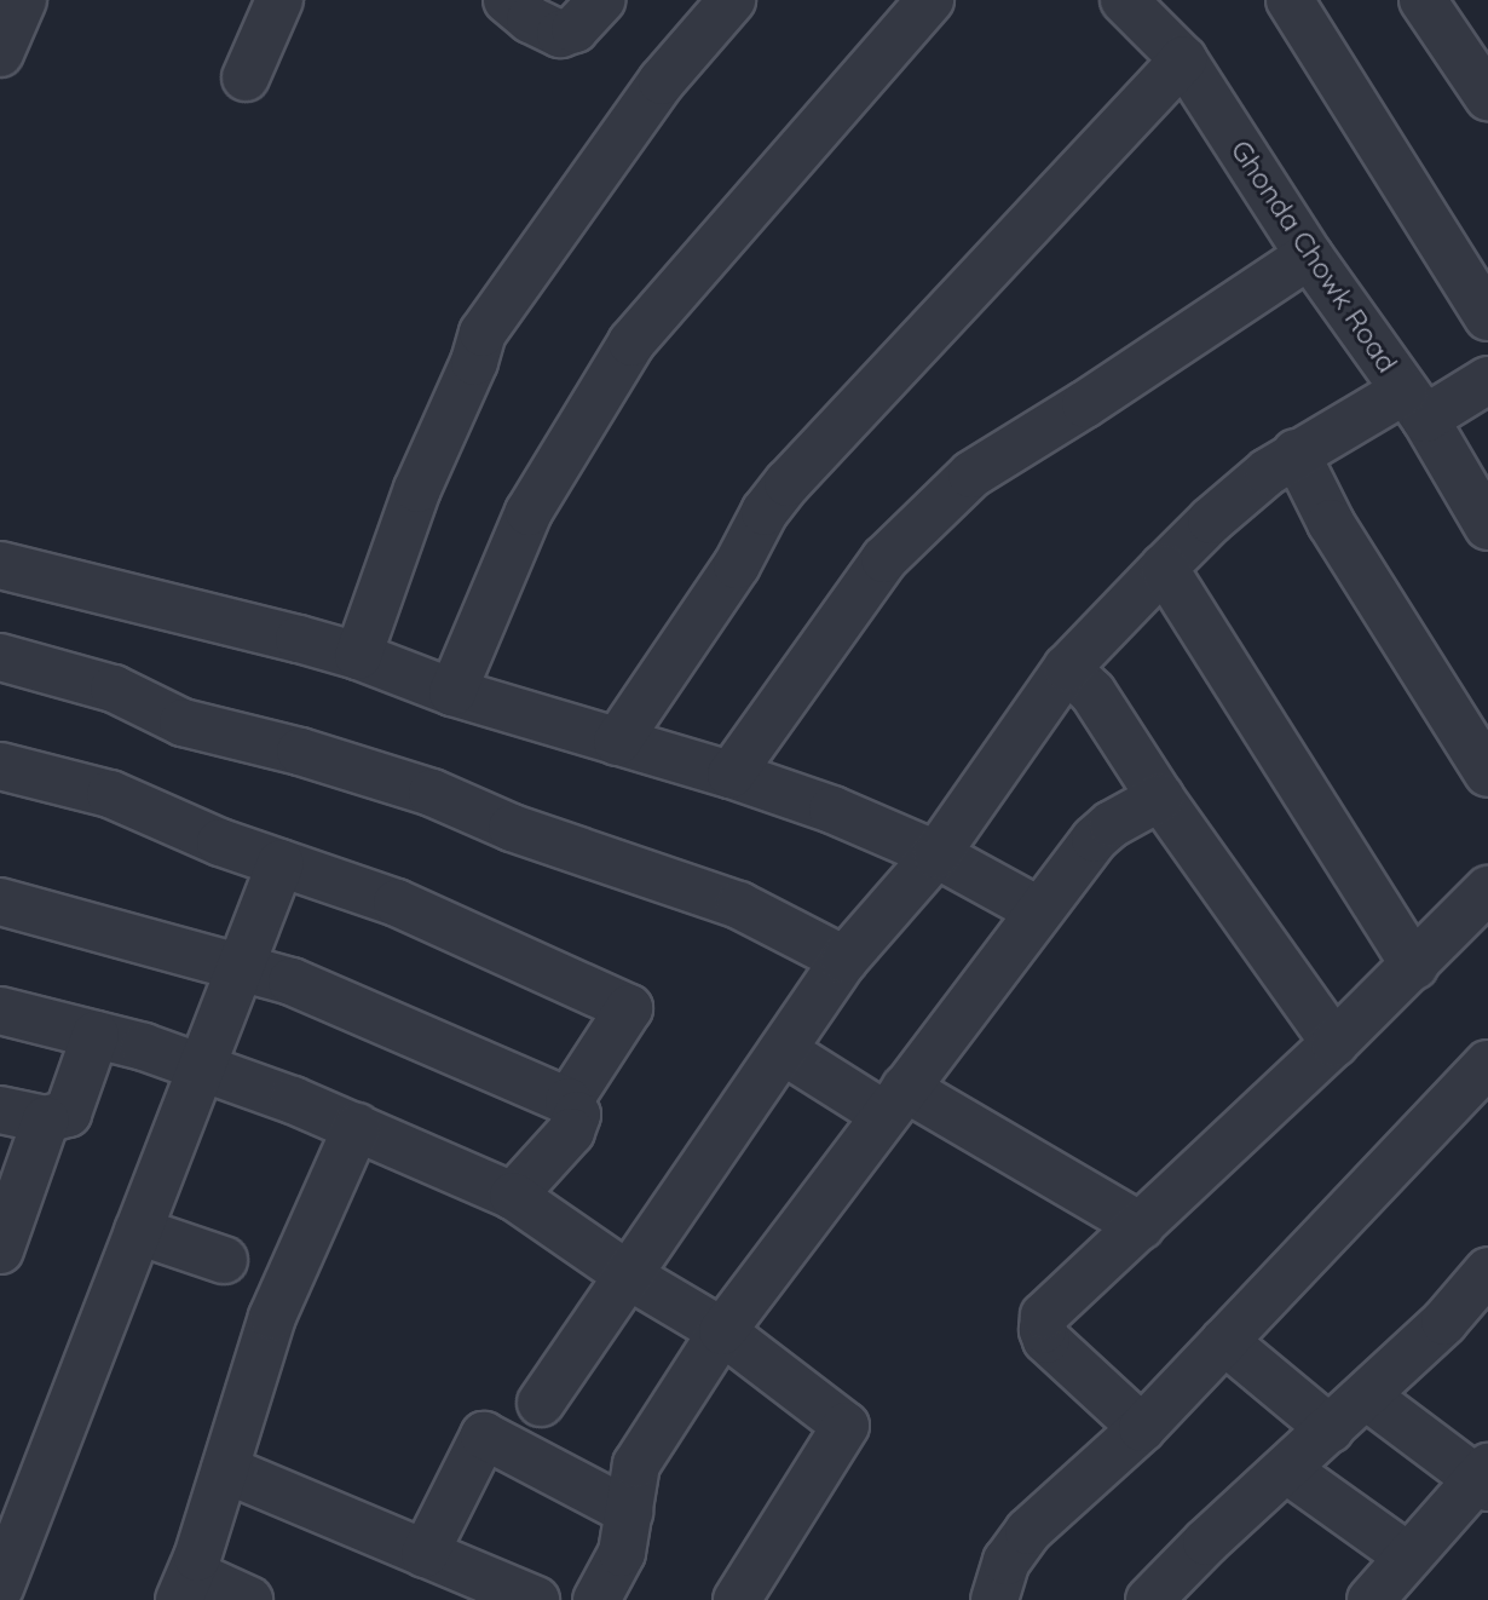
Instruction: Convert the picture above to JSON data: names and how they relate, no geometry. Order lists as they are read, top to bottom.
{
  "streets": {
    "street": ["Ghonda Chowk Road"]
  }
}
